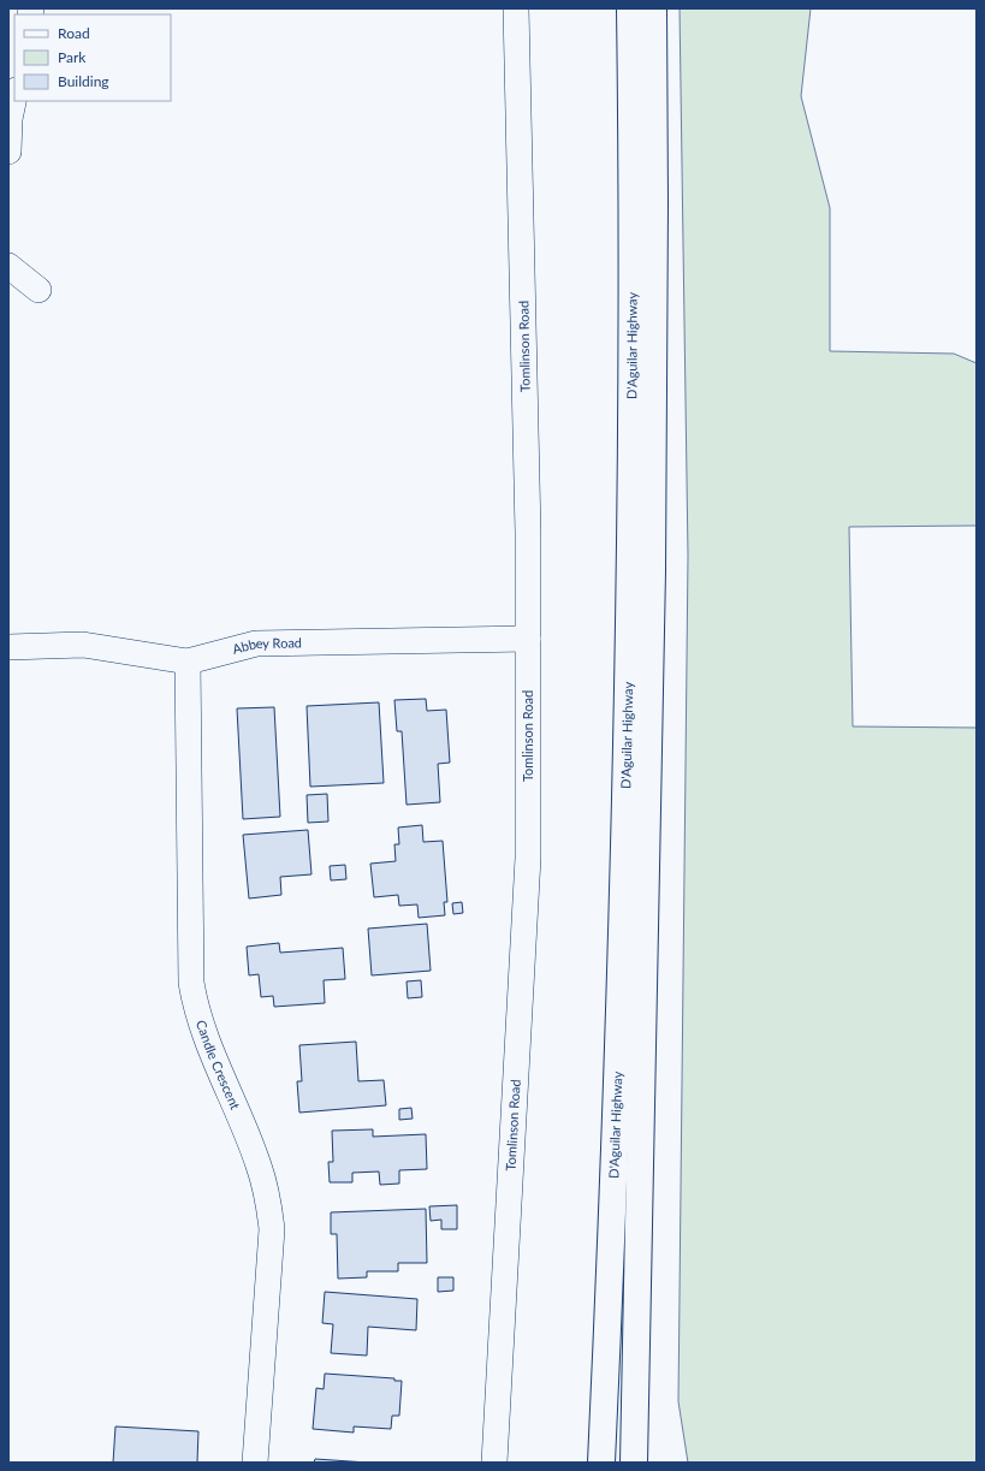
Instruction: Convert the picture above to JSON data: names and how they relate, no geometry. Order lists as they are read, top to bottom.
{
  "streets": {
    "highway": ["D'Aguilar Highway"],
    "street": ["Tomlinson Road", "Abbey Road", "Candle Crescent"]
  },
  "crossings": [
    ["Tomlinson Road", "Abbey Road"],
    ["Abbey Road", "Candle Crescent"]
  ],
  "legend": ["Road", "Park", "Building"]
}
